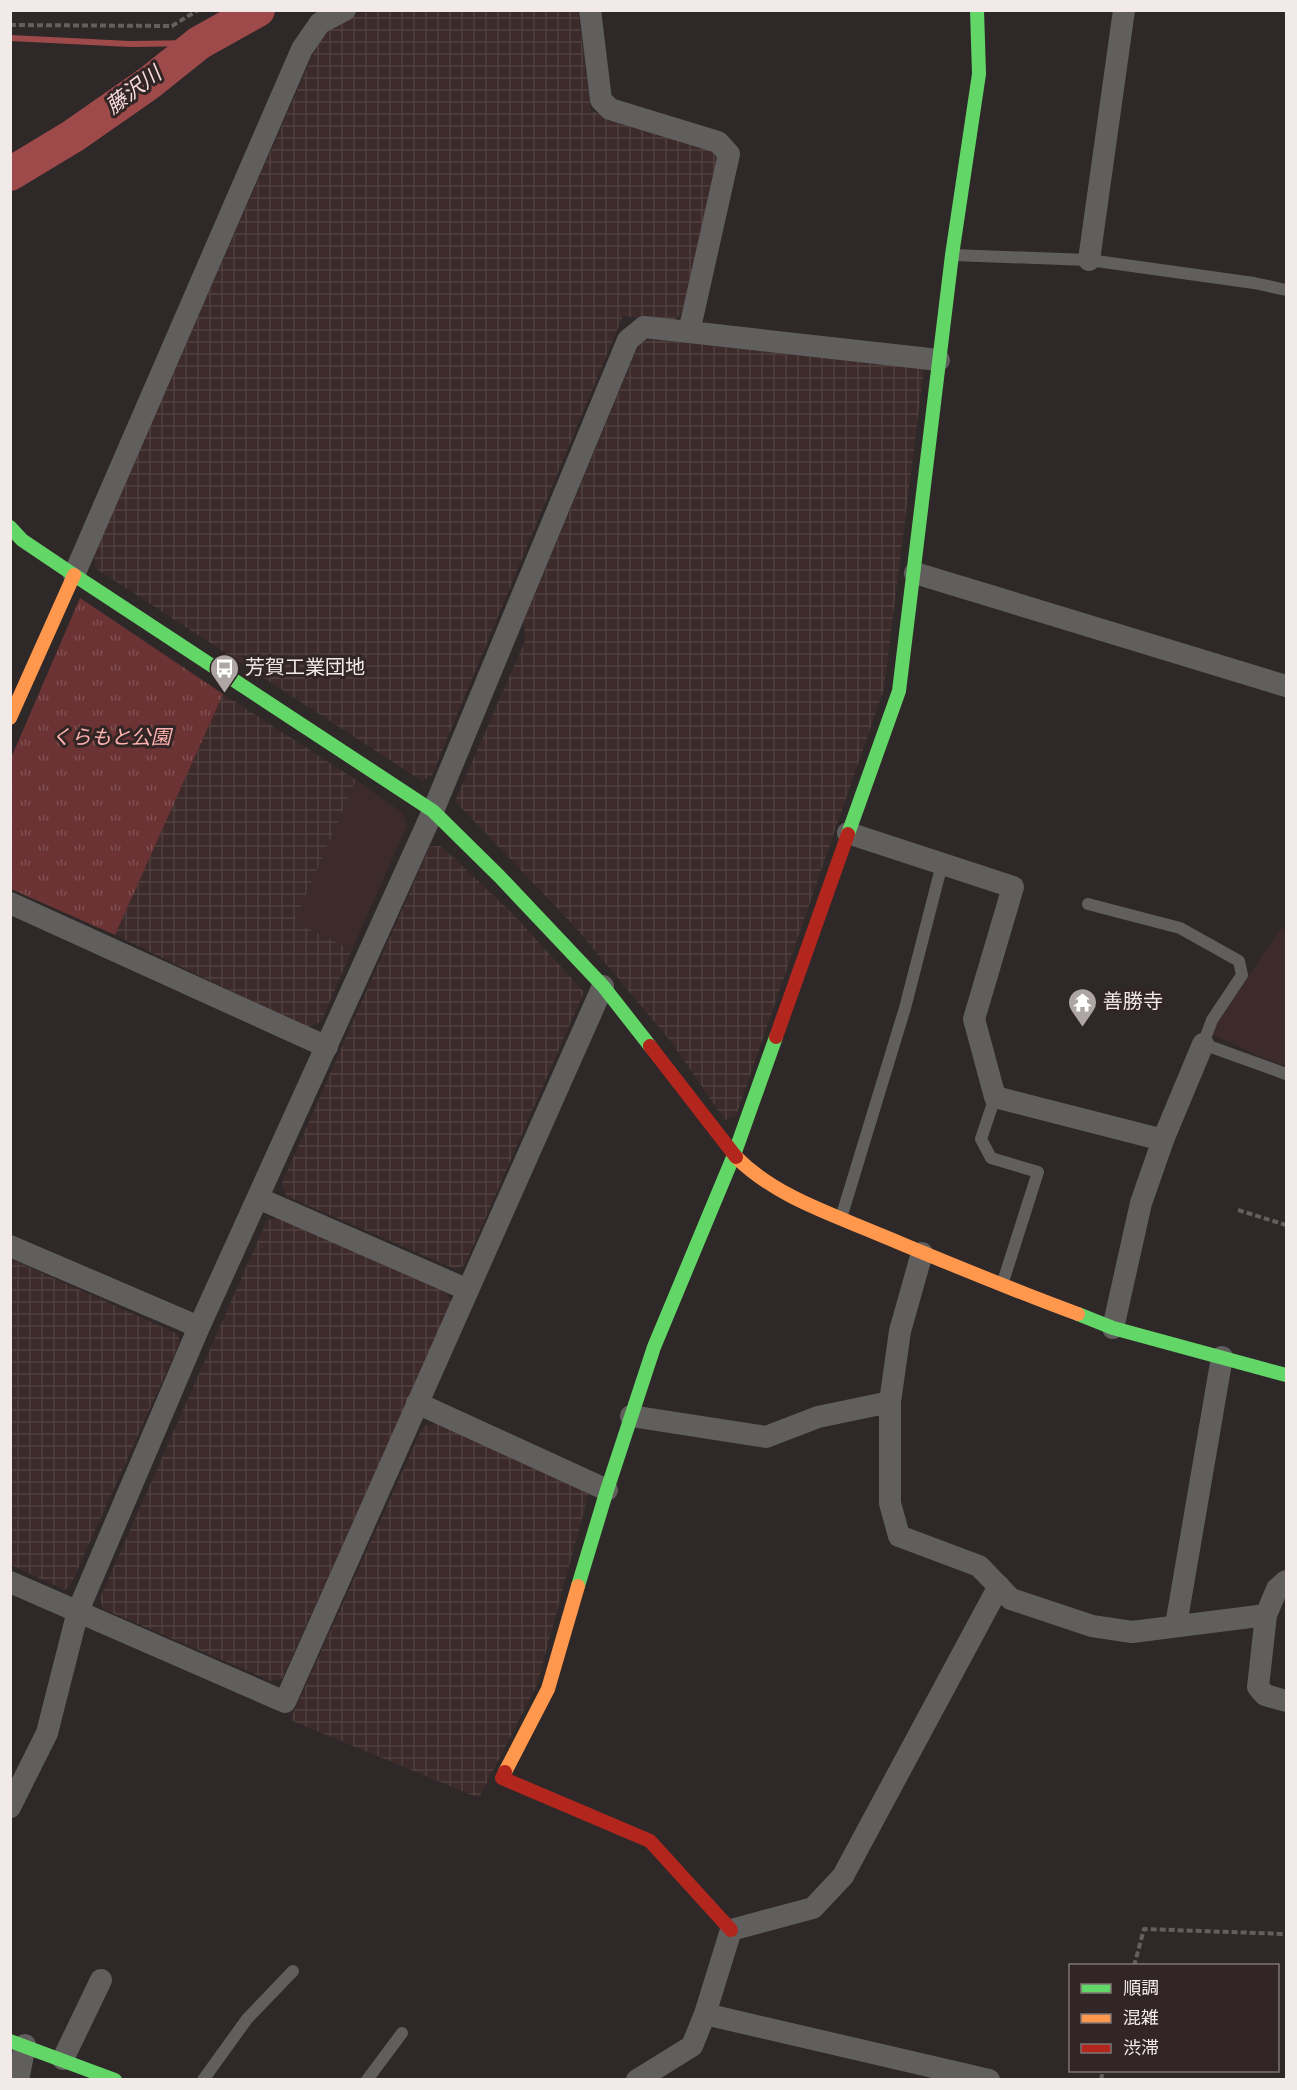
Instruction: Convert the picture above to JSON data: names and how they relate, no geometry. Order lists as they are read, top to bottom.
{
  "water": ["藤沢川"],
  "parks": ["くらもと公園"],
  "places": {
    "bus stop": ["芳賀工業団地"],
    "temple": ["善勝寺"]
  },
  "legend": ["順調", "混雑", "渋滞"]
}
